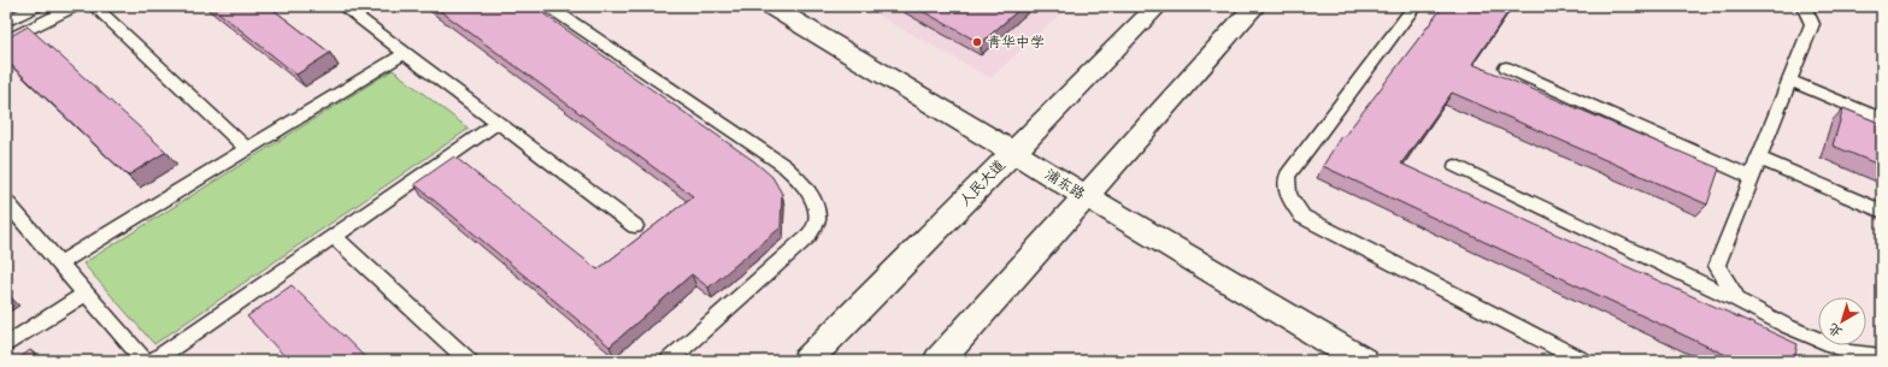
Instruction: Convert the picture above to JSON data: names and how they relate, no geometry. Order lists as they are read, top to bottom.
{
  "streets": {
    "main road": ["人民大道", "浦东路"]
  },
  "crossings": [
    ["人民大道", "浦东路"]
  ],
  "places": ["青华中学"],
  "north": "bottom left"
}
